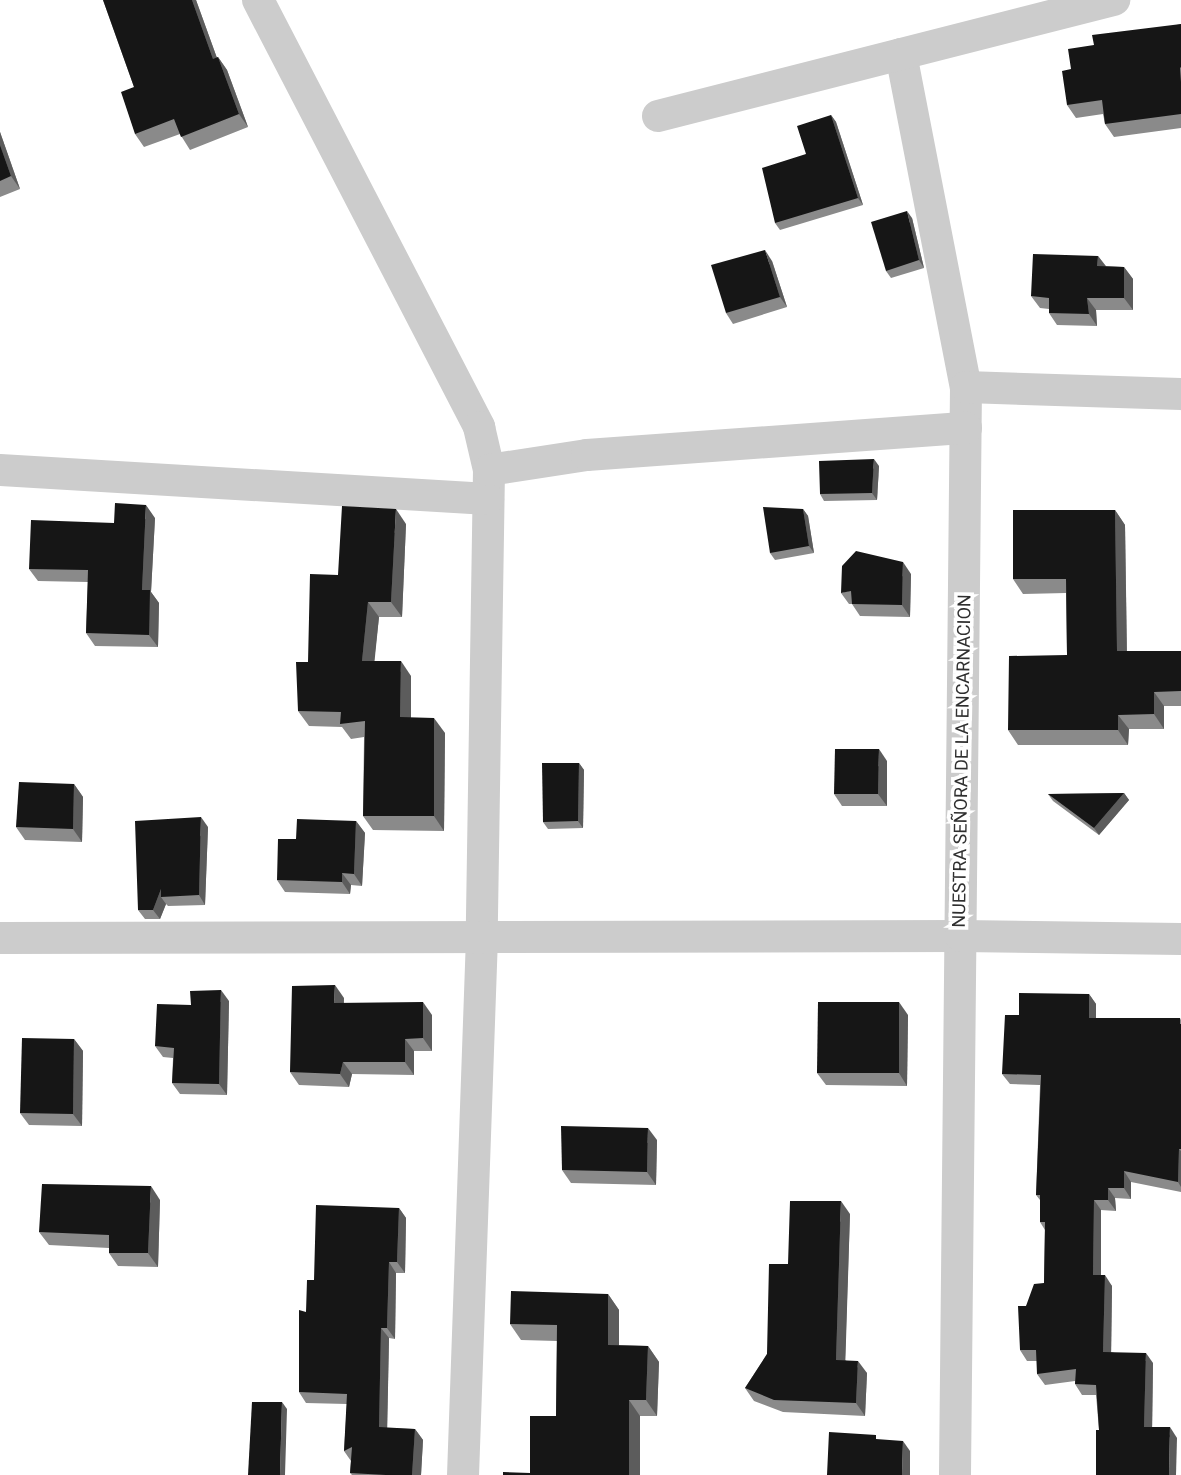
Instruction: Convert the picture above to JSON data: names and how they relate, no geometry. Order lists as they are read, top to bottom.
{
  "streets": {
    "street": ["NUESTRA SEÑORA DE LA ENCARNACION"]
  }
}
